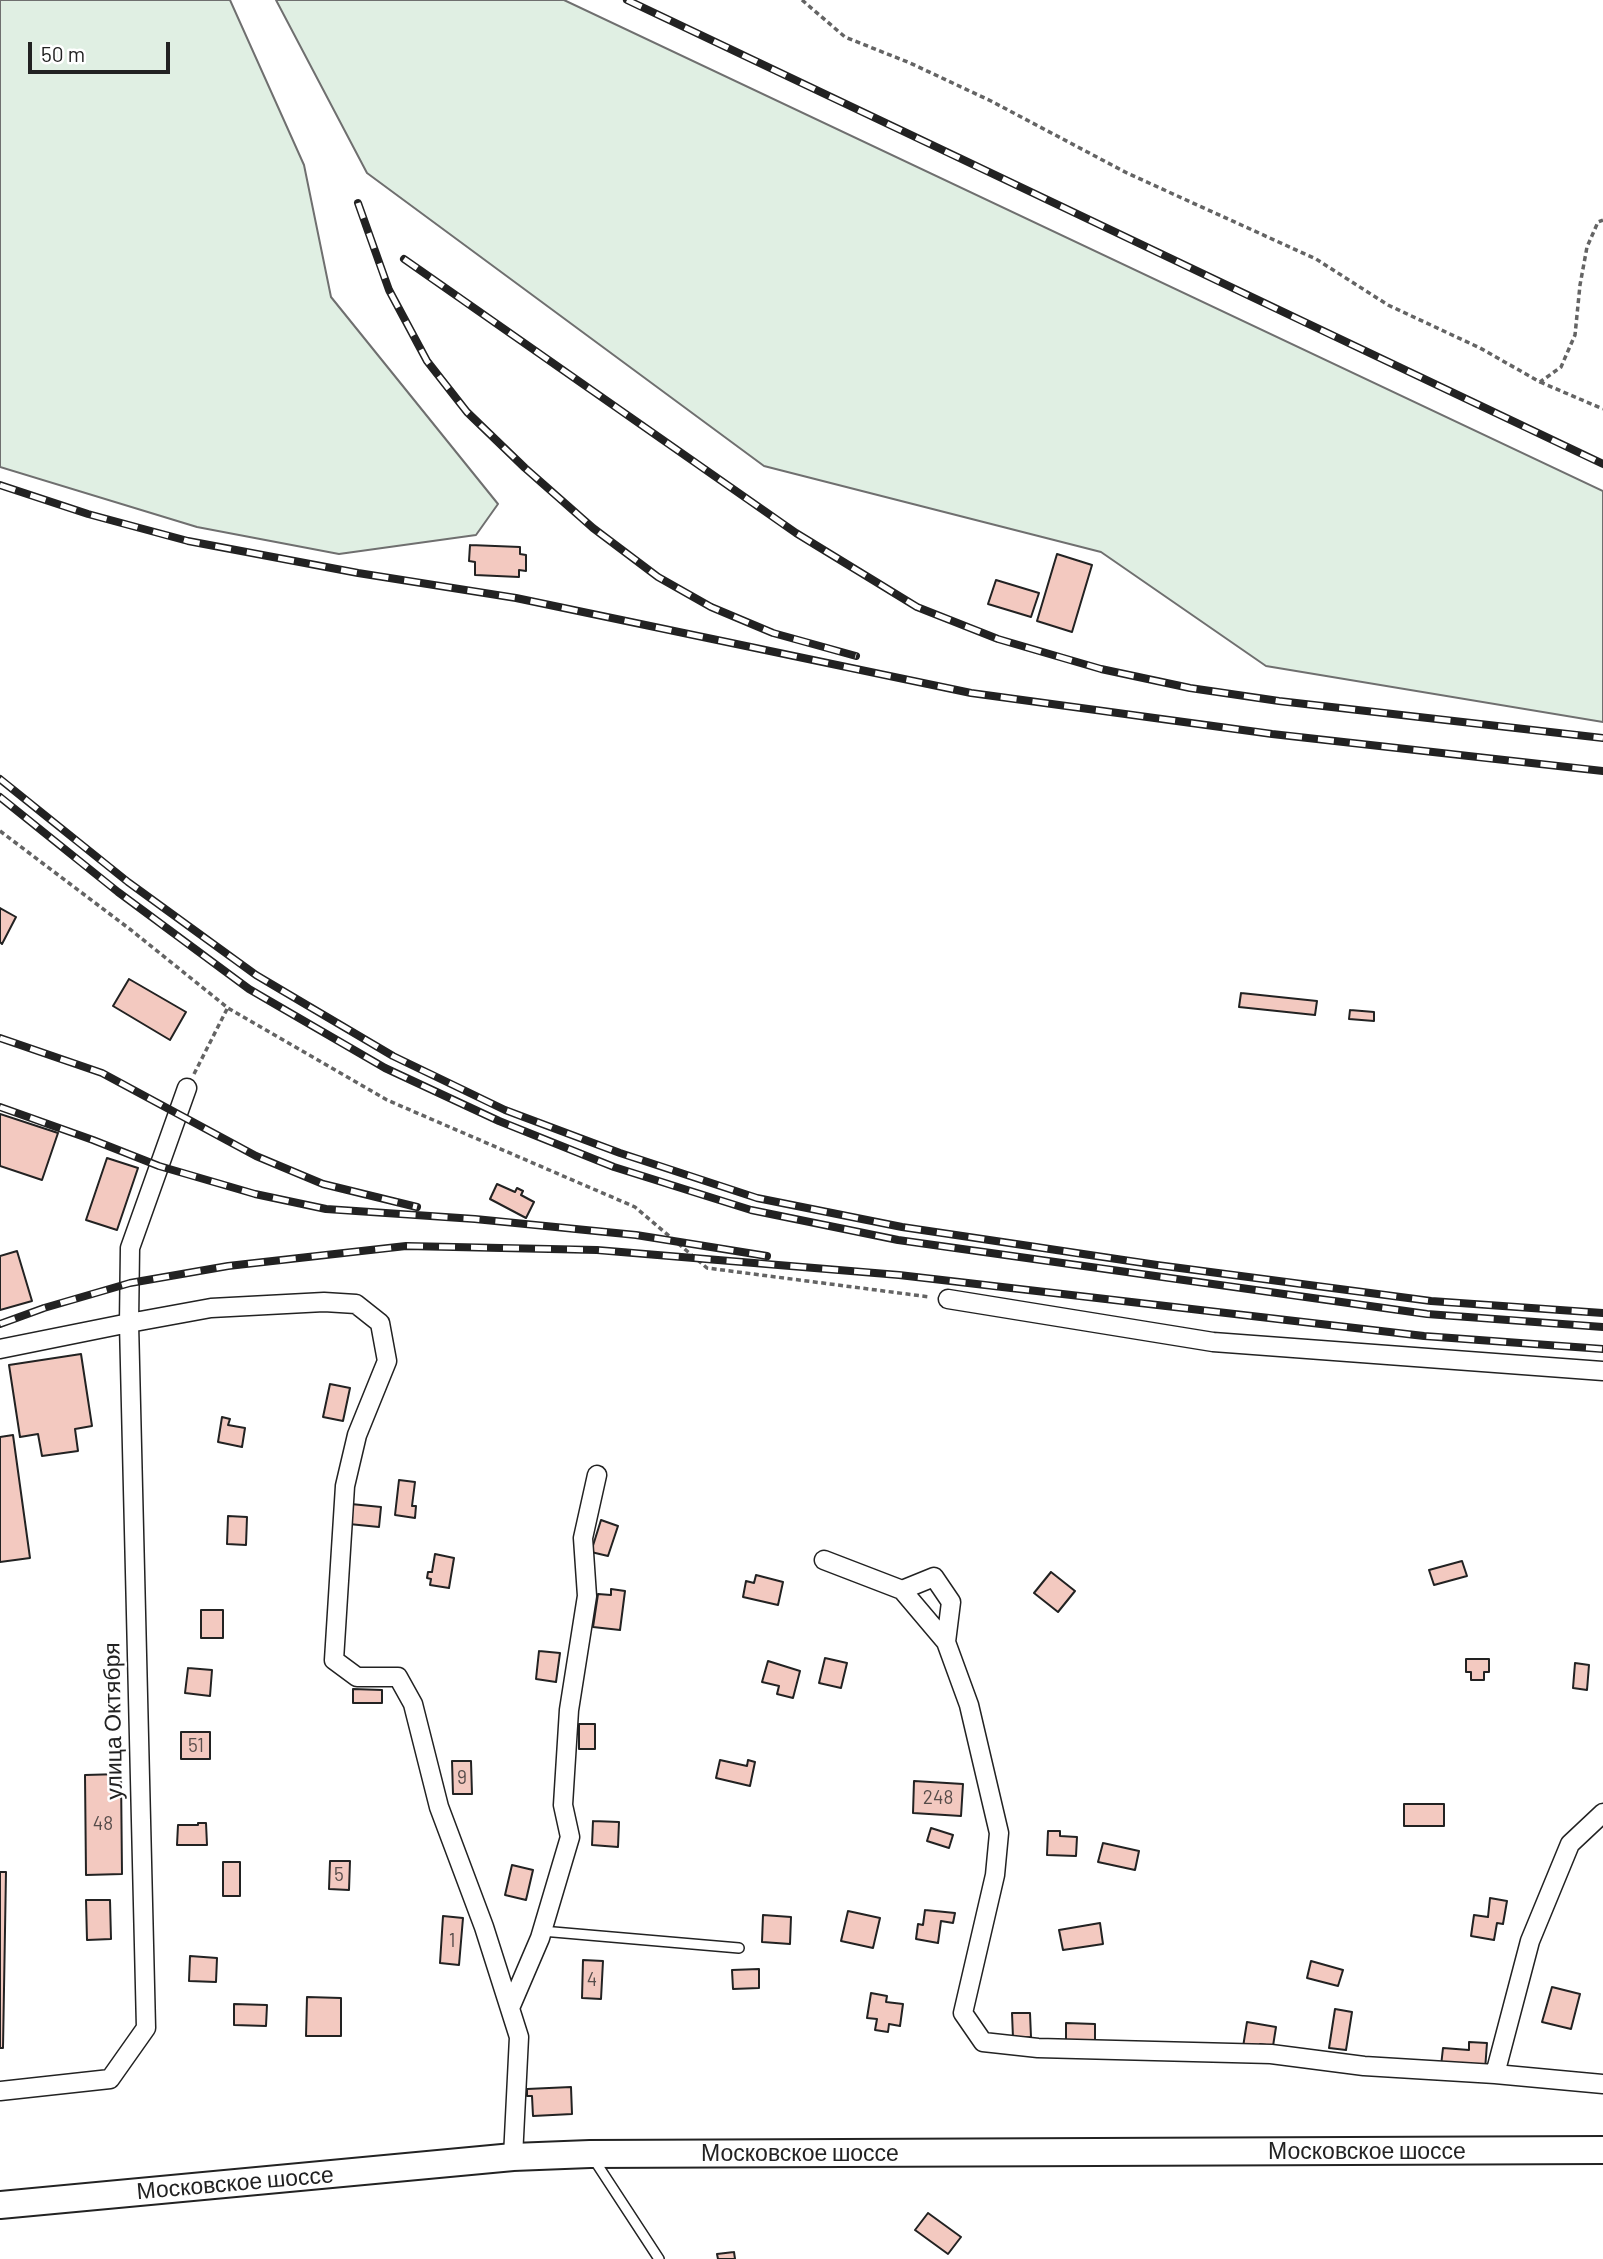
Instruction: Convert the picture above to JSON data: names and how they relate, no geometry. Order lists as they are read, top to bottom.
{
  "streets": {
    "main road": ["Московское шоссе"],
    "street": ["улица Октября"]
  },
  "house_numbers": [
    "51",
    "9",
    "248",
    "48",
    "5",
    "1",
    "4"
  ],
  "scale_bar": "50 m"
}
